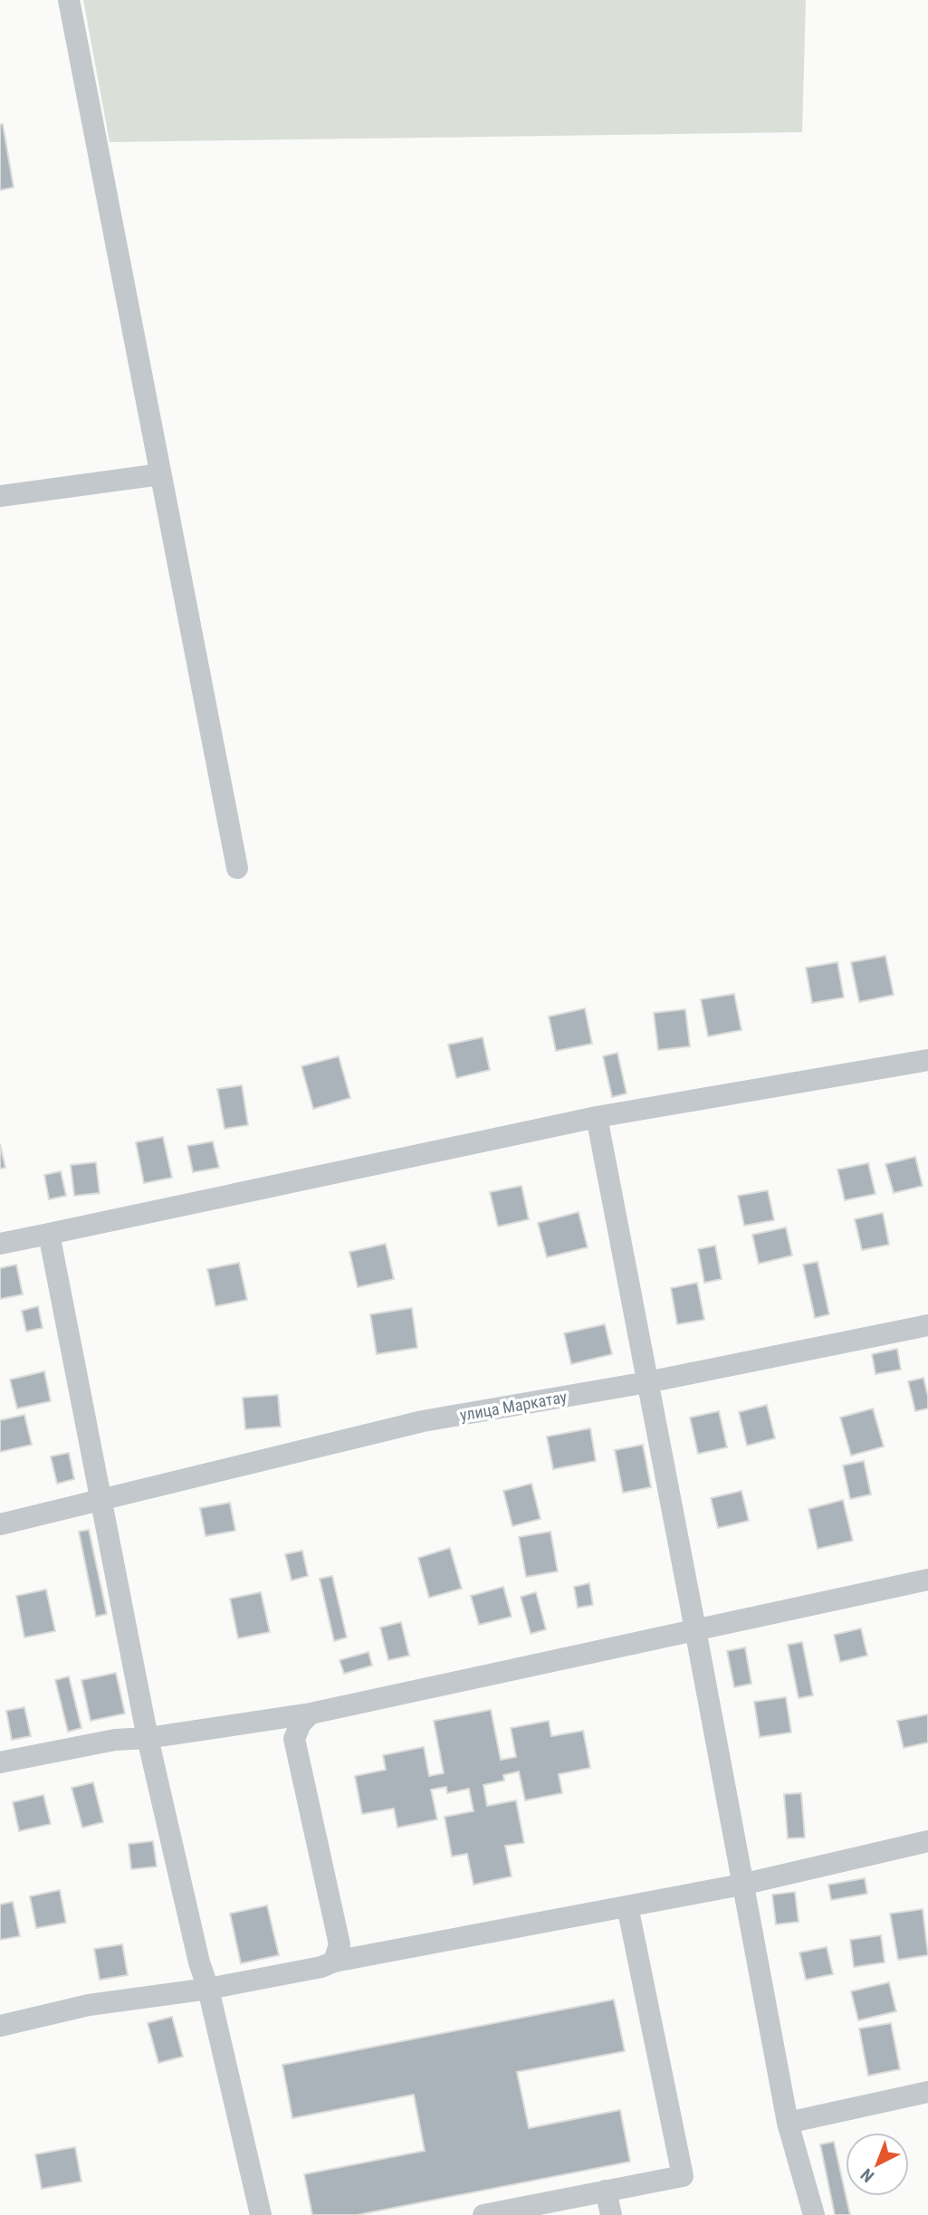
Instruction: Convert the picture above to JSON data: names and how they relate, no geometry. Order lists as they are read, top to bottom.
{
  "streets": {
    "street": ["улица Маркатау"]
  },
  "north": "bottom left"
}
